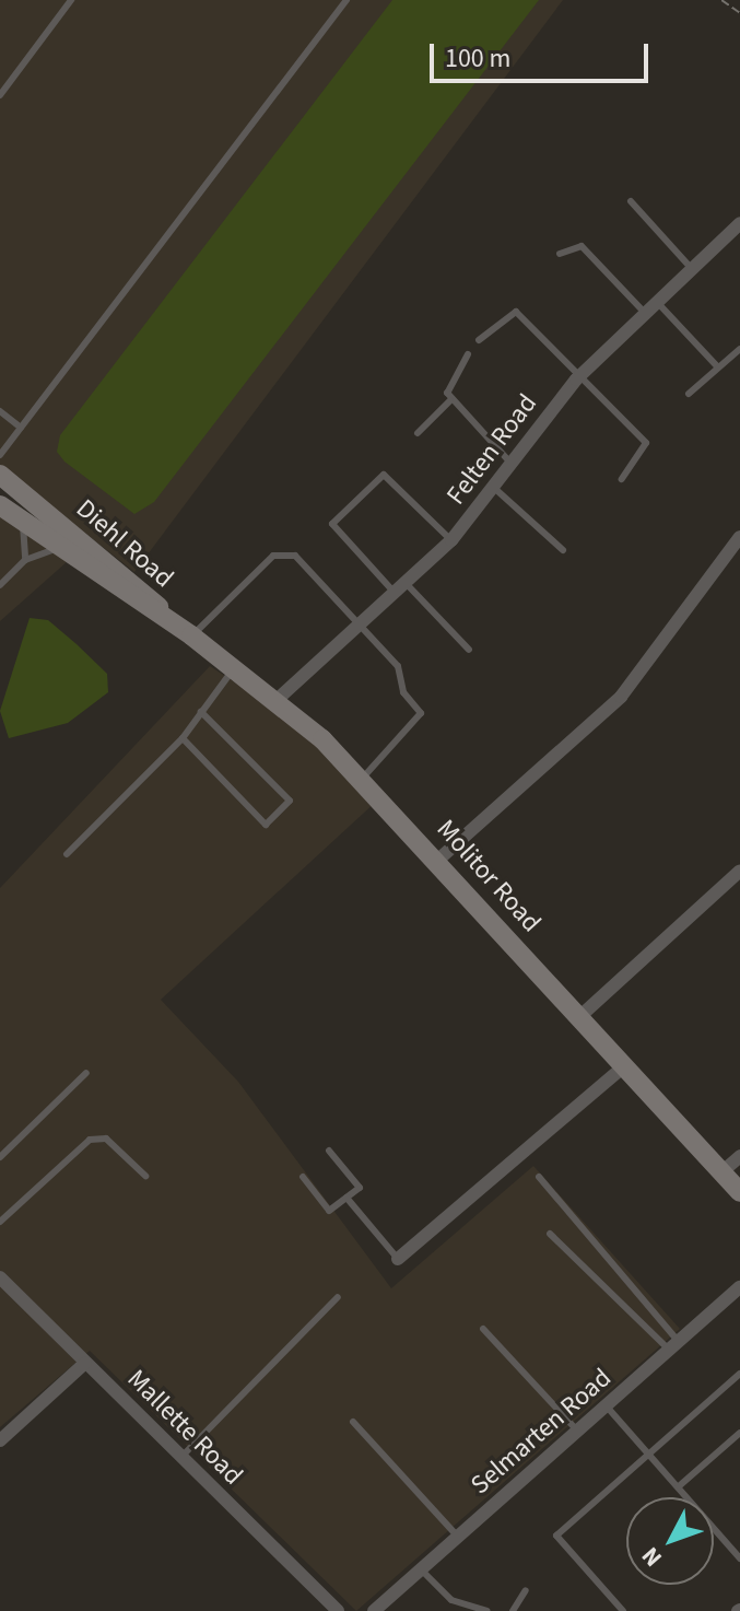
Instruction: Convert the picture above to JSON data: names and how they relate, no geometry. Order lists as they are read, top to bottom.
{
  "streets": {
    "street": [
      "Felten Road",
      "Diehl Road",
      "Molitor Road",
      "Mallette Road",
      "Selmarten Road"
    ]
  },
  "crossings": [
    ["Felten Road", "Molitor Road"],
    ["Diehl Road", "Molitor Road"]
  ],
  "scale_bar": "100 m",
  "north": "bottom left"
}
